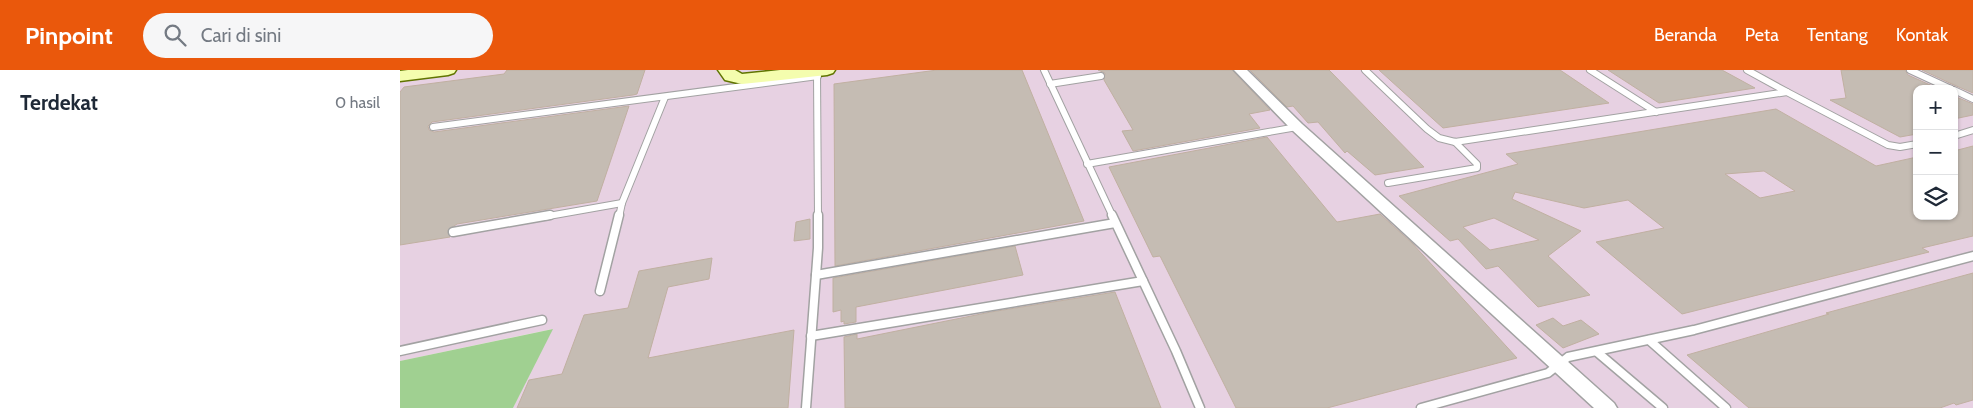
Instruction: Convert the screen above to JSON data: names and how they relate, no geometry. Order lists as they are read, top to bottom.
{
  "page": {
    "header": "Pinpoint",
    "search": "Cari di sini",
    "nav": [
      "Beranda",
      "Peta",
      "Tentang",
      "Kontak"
    ],
    "heading": ["Terdekat", "0 hasil"],
    "map_buttons": ["+", "−"]
  }
}
